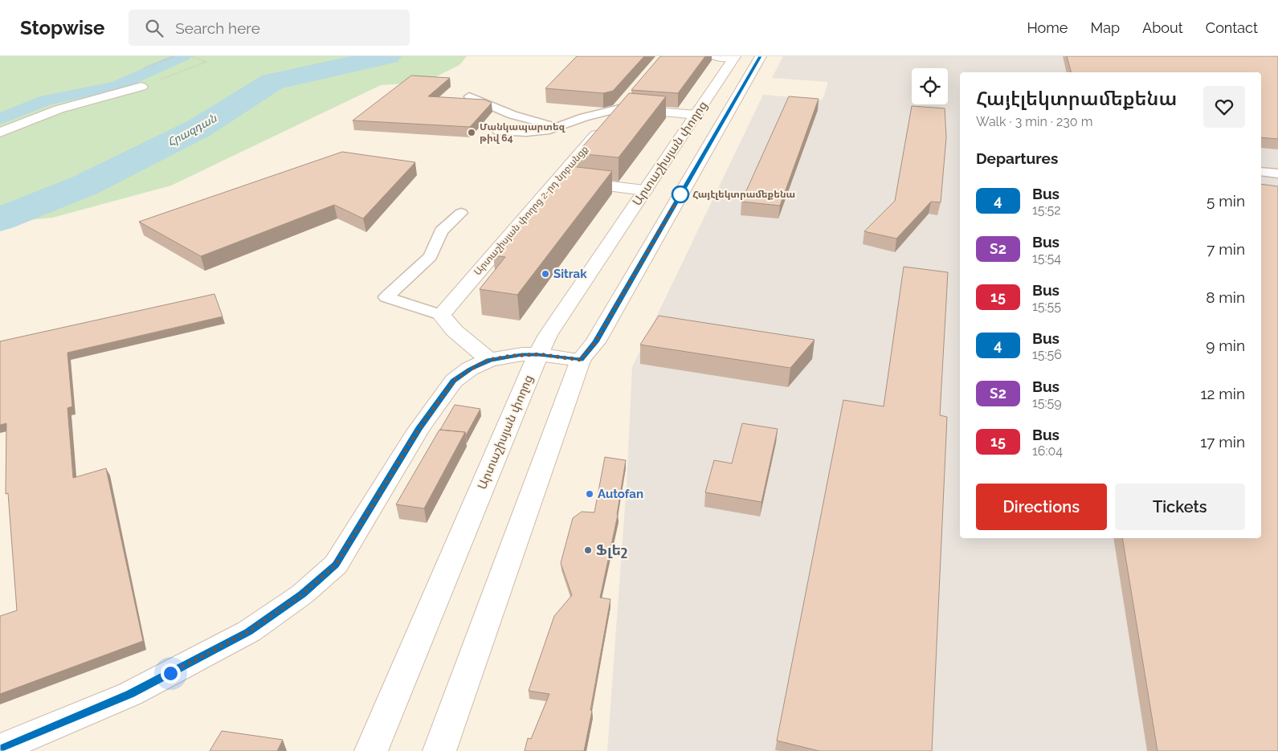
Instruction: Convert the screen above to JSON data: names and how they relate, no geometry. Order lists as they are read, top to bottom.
{
  "streets": {
    "main road": ["Արտաշիսյան փողոց", "Արտաշիսյան փողոց 2-րդ նրբանցք"]
  },
  "water": ["Հրազդան"],
  "places": [
    "Մանկապարտեզ թիվ 64",
    "Հայէլեկտրամեքենա",
    "Sitrak",
    "Autofan",
    "Ֆլեշ"
  ],
  "lines": ["bus line 4"],
  "page": {
    "header": "Stopwise",
    "search": "Search here",
    "nav": [
      "Home",
      "Map",
      "About",
      "Contact"
    ],
    "heading": [
      ["Հայէլեկտրամեքենա", "Walk · 3 min · 230 m"],
      "Departures"
    ],
    "list": [
      {
        "mark": "4",
        "name": "Bus",
        "note": "15:52",
        "value": "5 min"
      },
      {
        "mark": "Տ2",
        "name": "Bus",
        "note": "15:54",
        "value": "7 min"
      },
      {
        "mark": "15",
        "name": "Bus",
        "note": "15:55",
        "value": "8 min"
      },
      {
        "mark": "4",
        "name": "Bus",
        "note": "15:56",
        "value": "9 min"
      },
      {
        "mark": "Տ2",
        "name": "Bus",
        "note": "15:59",
        "value": "12 min"
      },
      {
        "mark": "15",
        "name": "Bus",
        "note": "16:04",
        "value": "17 min"
      }
    ],
    "buttons": ["Directions", "Tickets"]
  }
}
